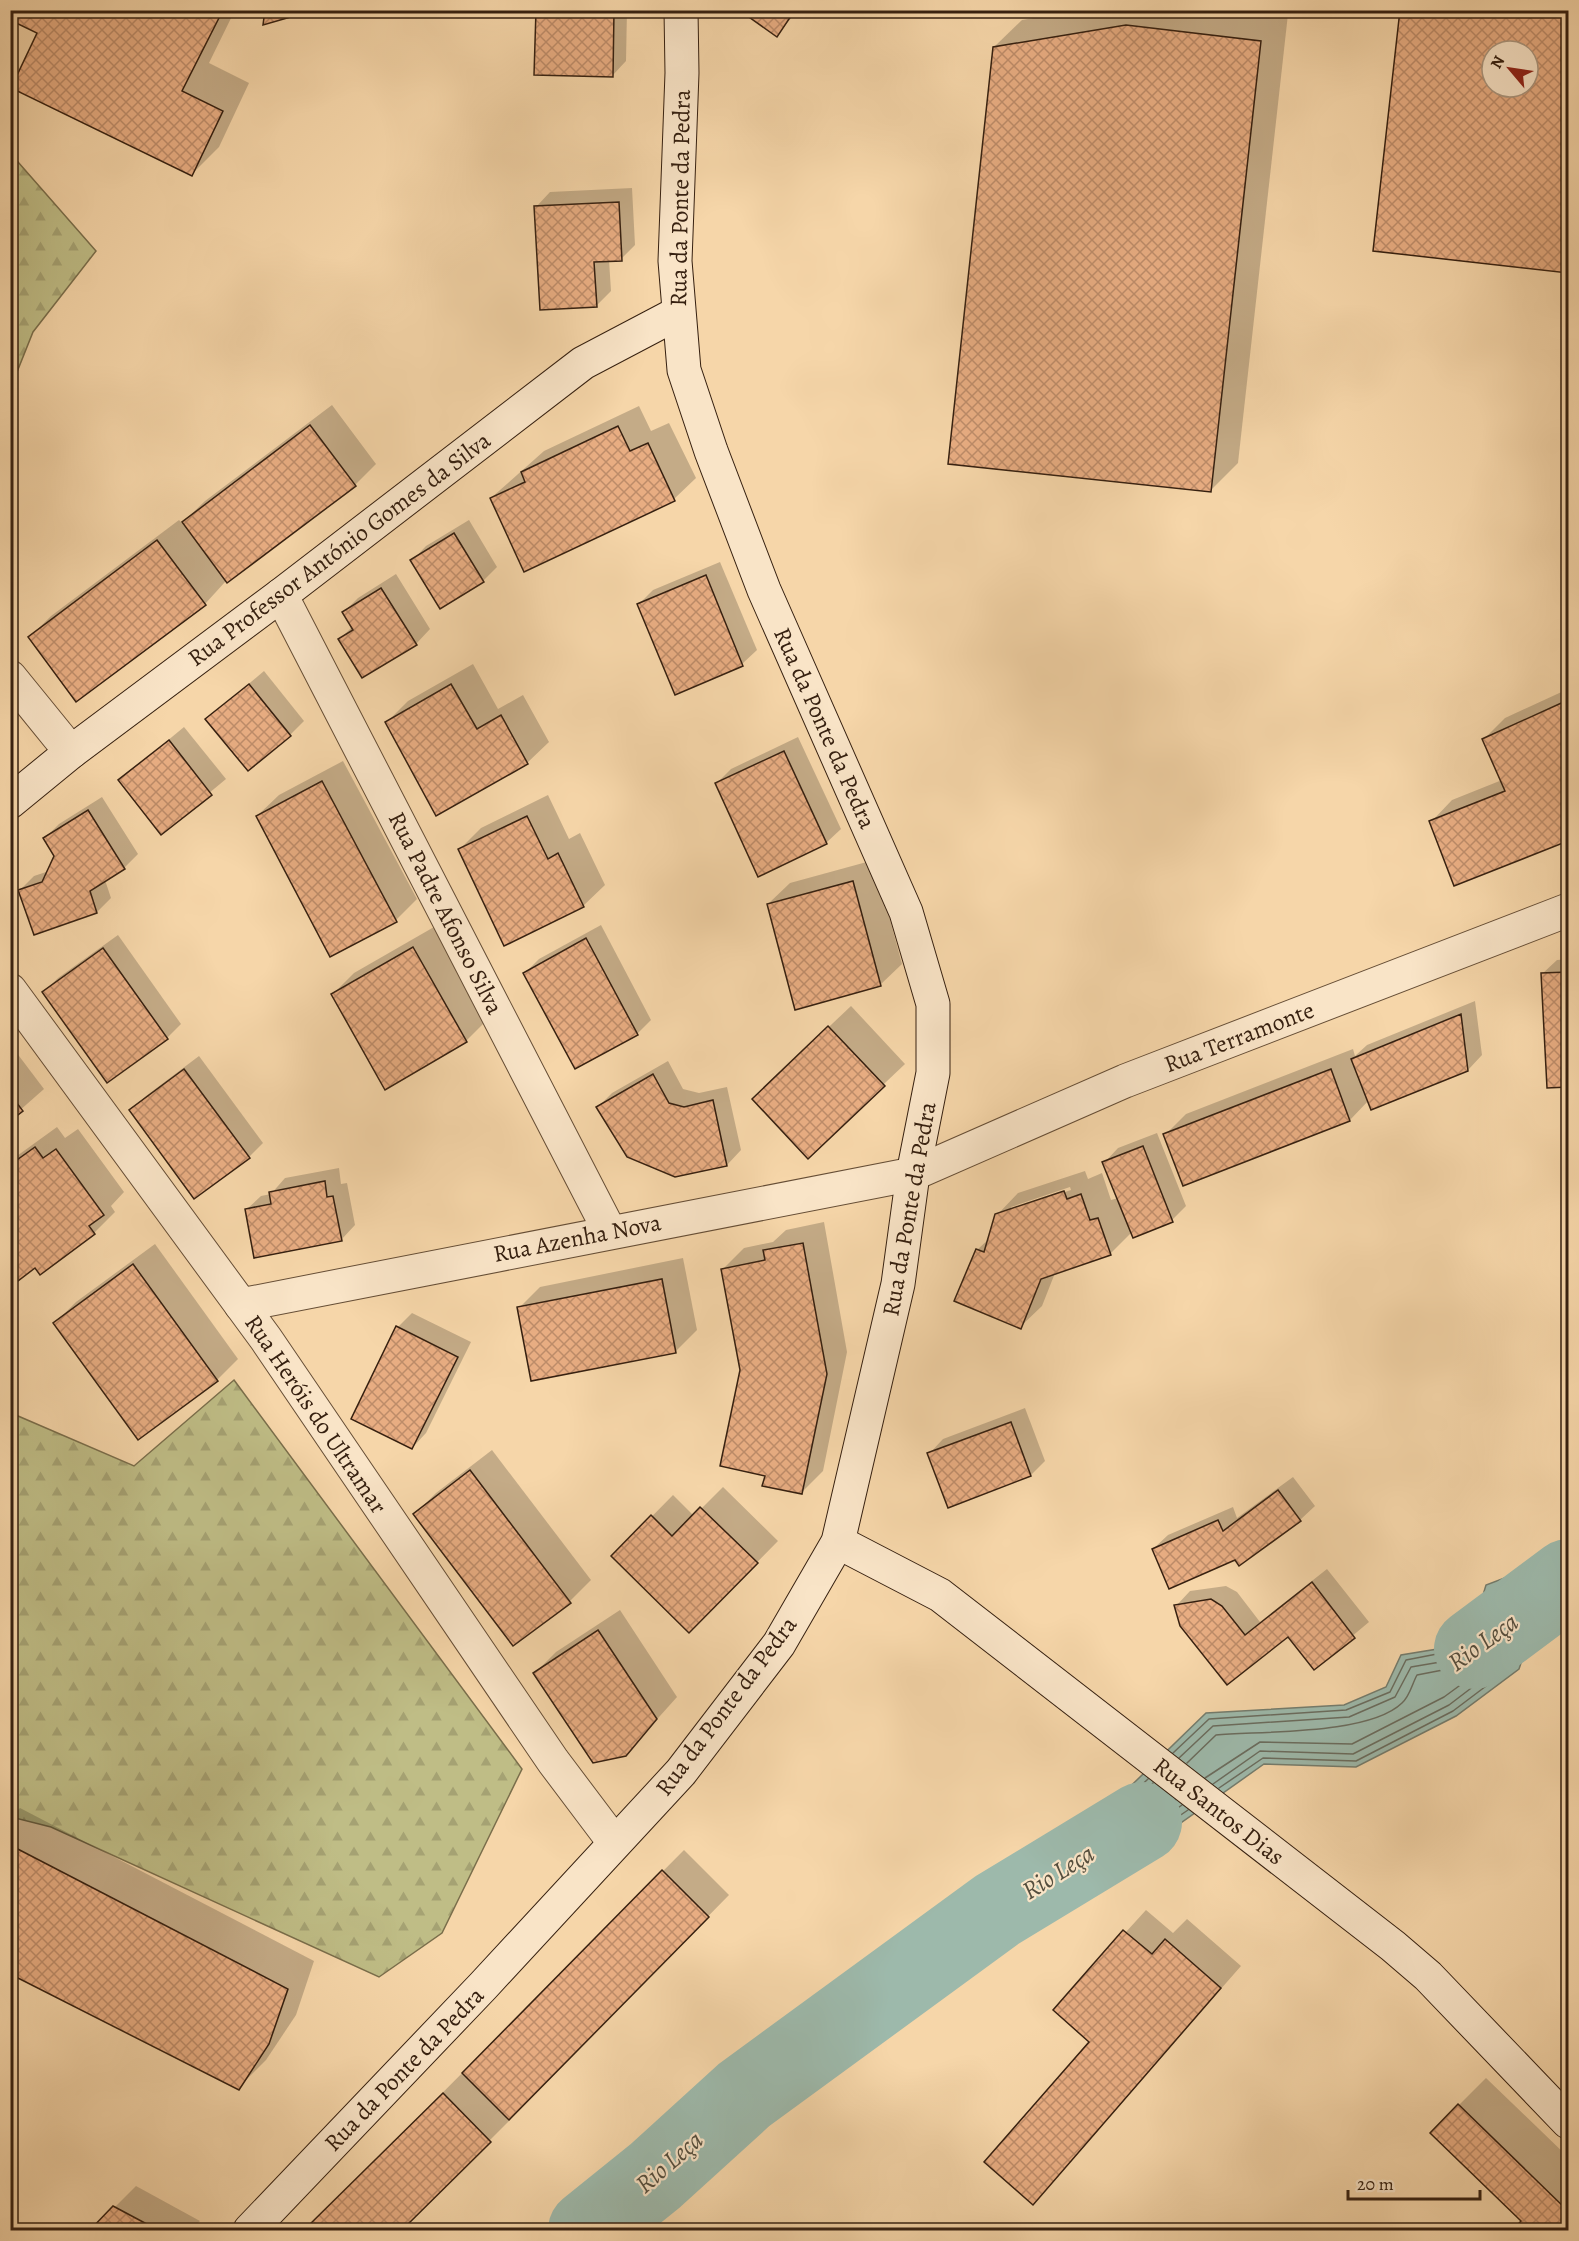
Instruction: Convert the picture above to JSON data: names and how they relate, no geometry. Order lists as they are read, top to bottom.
{
  "streets": {
    "street": [
      "Rua da Ponte da Pedra",
      "Rua Professor António Gomes da Silva",
      "Rua Padre Afonso Silva",
      "Rua Terramonte",
      "Rua Azenha Nova",
      "Rua Heróis do Ultramar",
      "Rua Santos Dias"
    ]
  },
  "crossings": [
    ["Rua da Ponte da Pedra", "Rua Professor António Gomes da Silva"],
    ["Rua da Ponte da Pedra", "Rua Terramonte"],
    ["Rua da Ponte da Pedra", "Rua Azenha Nova"],
    ["Rua da Ponte da Pedra", "Rua Heróis do Ultramar"],
    ["Rua da Ponte da Pedra", "Rua Santos Dias"],
    ["Rua Professor António Gomes da Silva", "Rua Padre Afonso Silva"],
    ["Rua Padre Afonso Silva", "Rua Azenha Nova"],
    ["Rua Terramonte", "Rua Azenha Nova"],
    ["Rua Azenha Nova", "Rua Heróis do Ultramar"]
  ],
  "water": ["Rio Leça"],
  "scale_bar": "20 m",
  "north": "top left"
}
